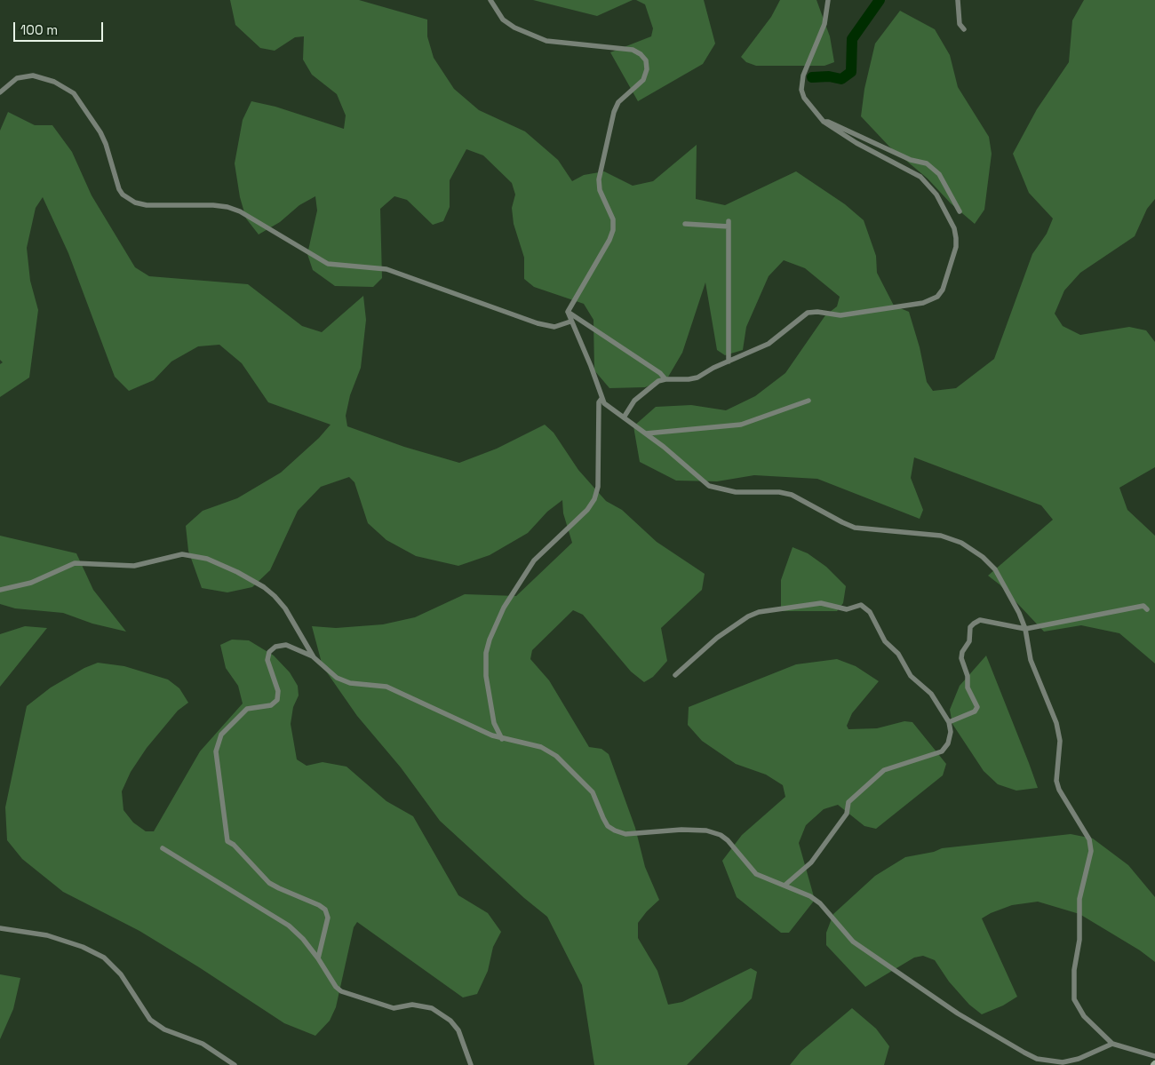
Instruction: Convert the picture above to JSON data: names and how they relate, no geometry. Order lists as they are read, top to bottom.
{
  "scale_bar": "100 m"
}
